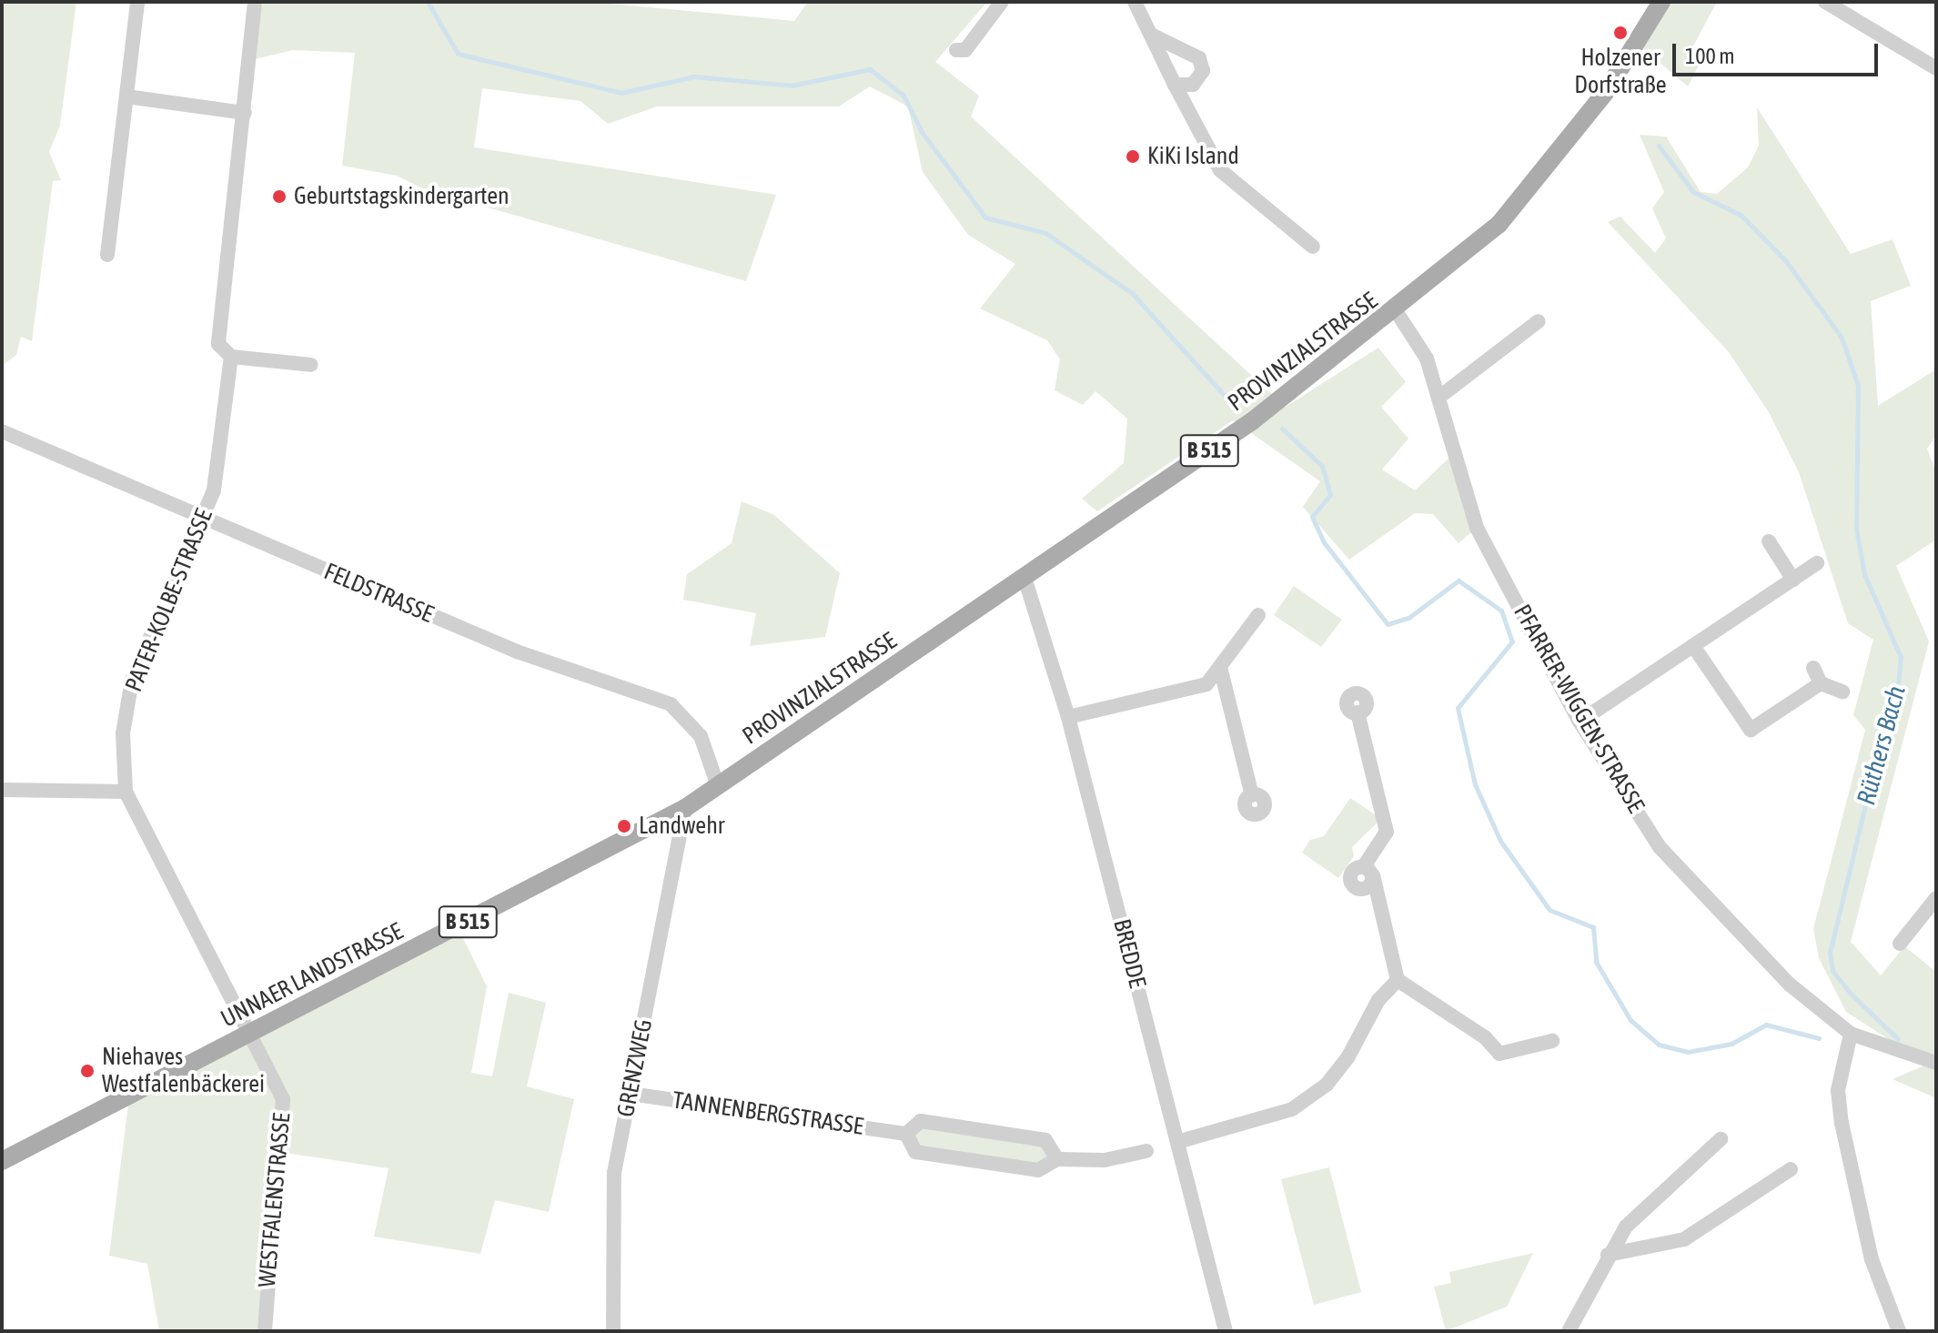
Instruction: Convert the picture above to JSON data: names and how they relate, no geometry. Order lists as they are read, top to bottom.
{
  "streets": {
    "main road": ["PROVINZIALSTRASSE", "B 515", "UNNAER LANDSTRASSE"],
    "street": [
      "FELDSTRASSE",
      "PATER-KOLBE-STRASSE",
      "PFARRER-WIGGEN-STRASSE",
      "BREDDE",
      "GRENZWEG",
      "TANNENBERGSTRASSE",
      "WESTFALENSTRASSE"
    ]
  },
  "crossings": [
    ["PROVINZIALSTRASSE", "FELDSTRASSE"],
    ["PROVINZIALSTRASSE", "PFARRER-WIGGEN-STRASSE"],
    ["PROVINZIALSTRASSE", "BREDDE"],
    ["PROVINZIALSTRASSE", "UNNAER LANDSTRASSE"],
    ["FELDSTRASSE", "PATER-KOLBE-STRASSE"],
    ["FELDSTRASSE", "UNNAER LANDSTRASSE"],
    ["PATER-KOLBE-STRASSE", "UNNAER LANDSTRASSE"],
    ["PATER-KOLBE-STRASSE", "WESTFALENSTRASSE"],
    ["UNNAER LANDSTRASSE", "GRENZWEG"],
    ["UNNAER LANDSTRASSE", "WESTFALENSTRASSE"],
    ["GRENZWEG", "TANNENBERGSTRASSE"]
  ],
  "water": ["Rüthers Bach"],
  "places": [
    "Holzener Dorfstraße",
    "KiKi Island",
    "Geburtstagskindergarten",
    "Landwehr",
    "Niehaves Westfalenbäckerei"
  ],
  "scale_bar": "100 m"
}
